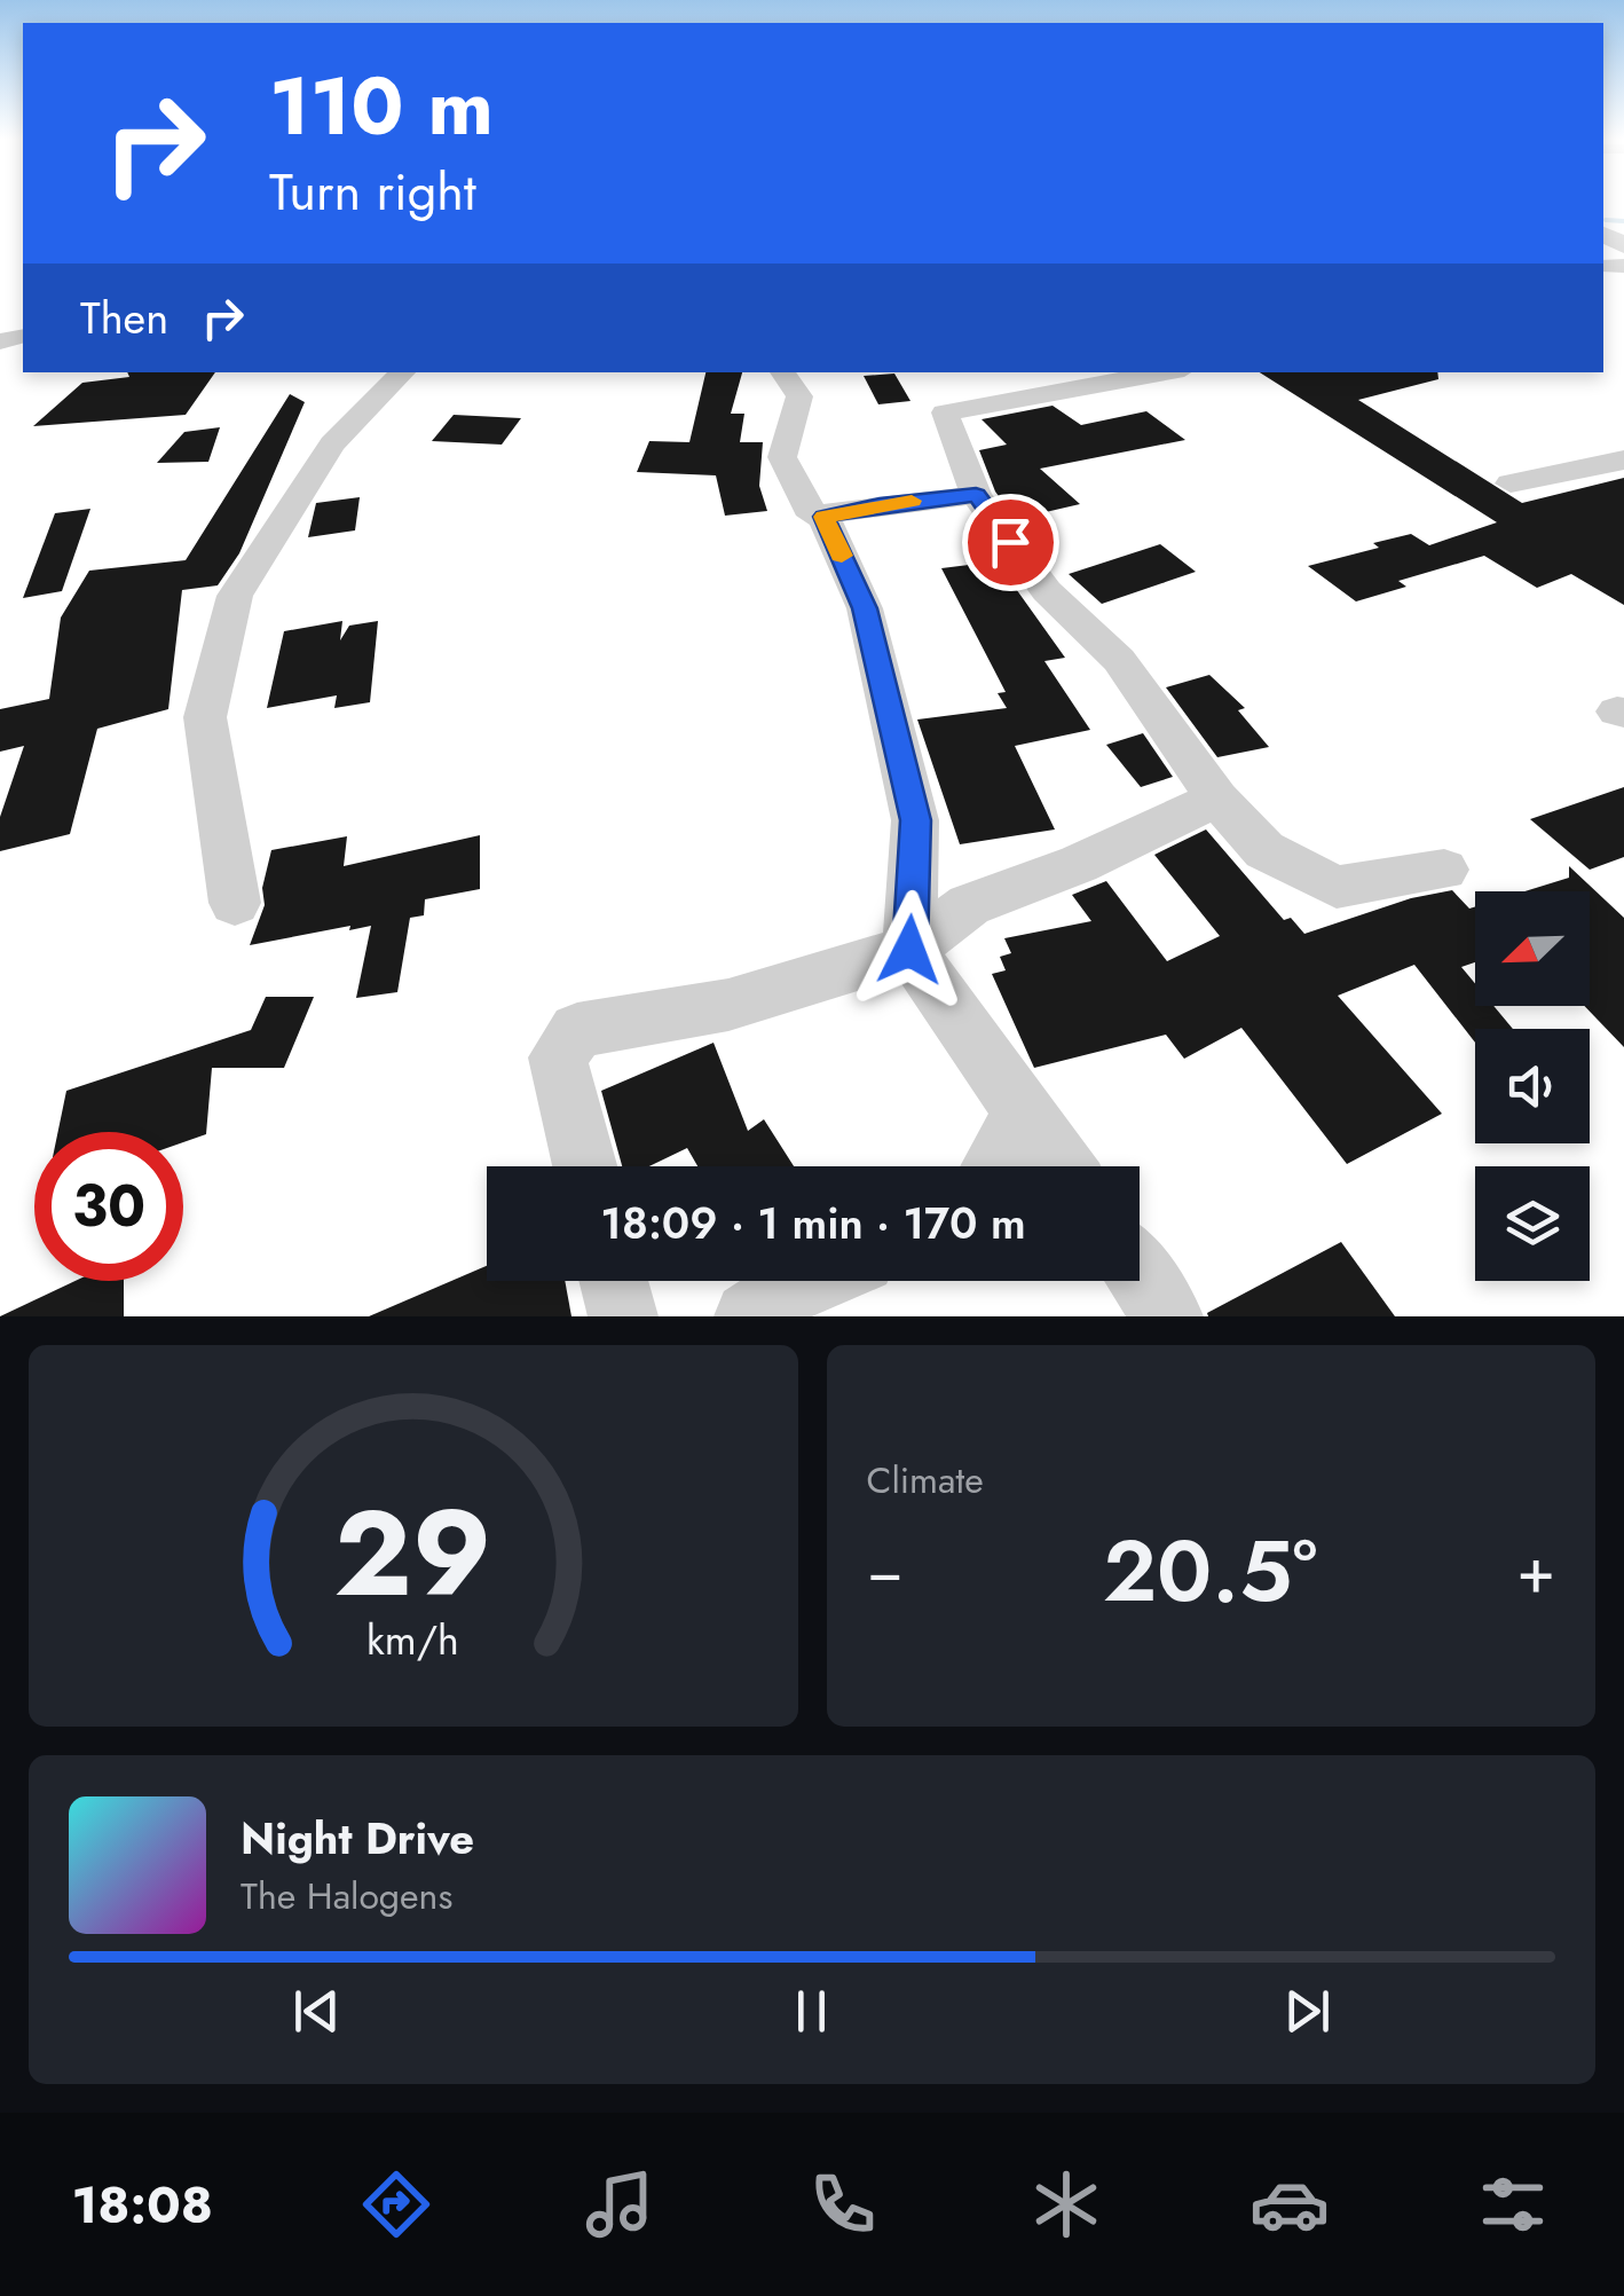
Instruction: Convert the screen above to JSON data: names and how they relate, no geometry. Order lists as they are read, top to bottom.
{
  "north": "bottom left",
  "page": {
    "turn": ["110 m", "Turn right"],
    "then": "Then",
    "limit": "30",
    "trip": "18:09 · 1 min · 170 m",
    "tile": "Climate",
    "heat": ["−", "20.5°", "+"],
    "song": ["Night Drive", "The Halogens"],
    "tabs": "18:08",
    "gauge": ["29", "km/h"]
  }
}
